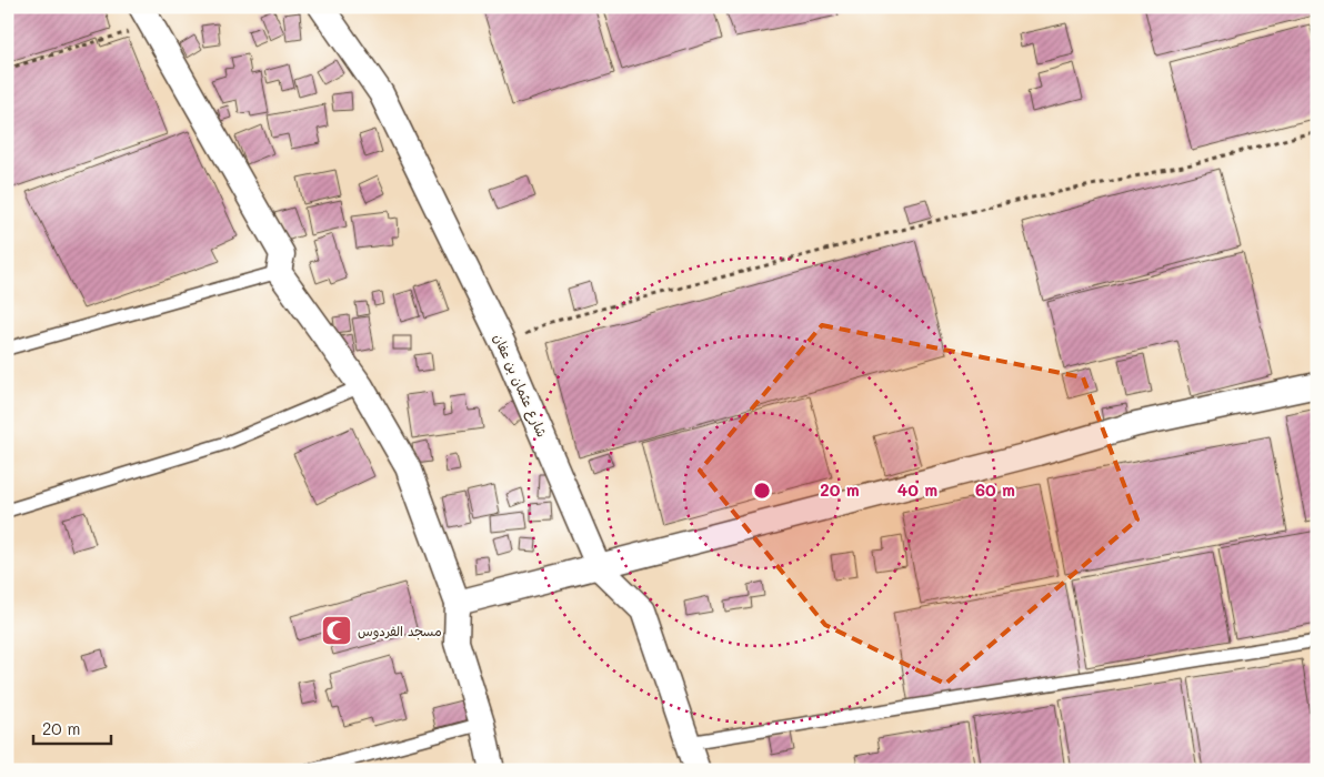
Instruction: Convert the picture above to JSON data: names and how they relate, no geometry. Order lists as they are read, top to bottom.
{
  "streets": {
    "street": ["شارع عثمان بن عفان"]
  },
  "places": {
    "mosque": ["مسجد الفردوس"]
  },
  "scale_bar": "20 m",
  "rings": ["20 m", "40 m", "60 m"]
}
